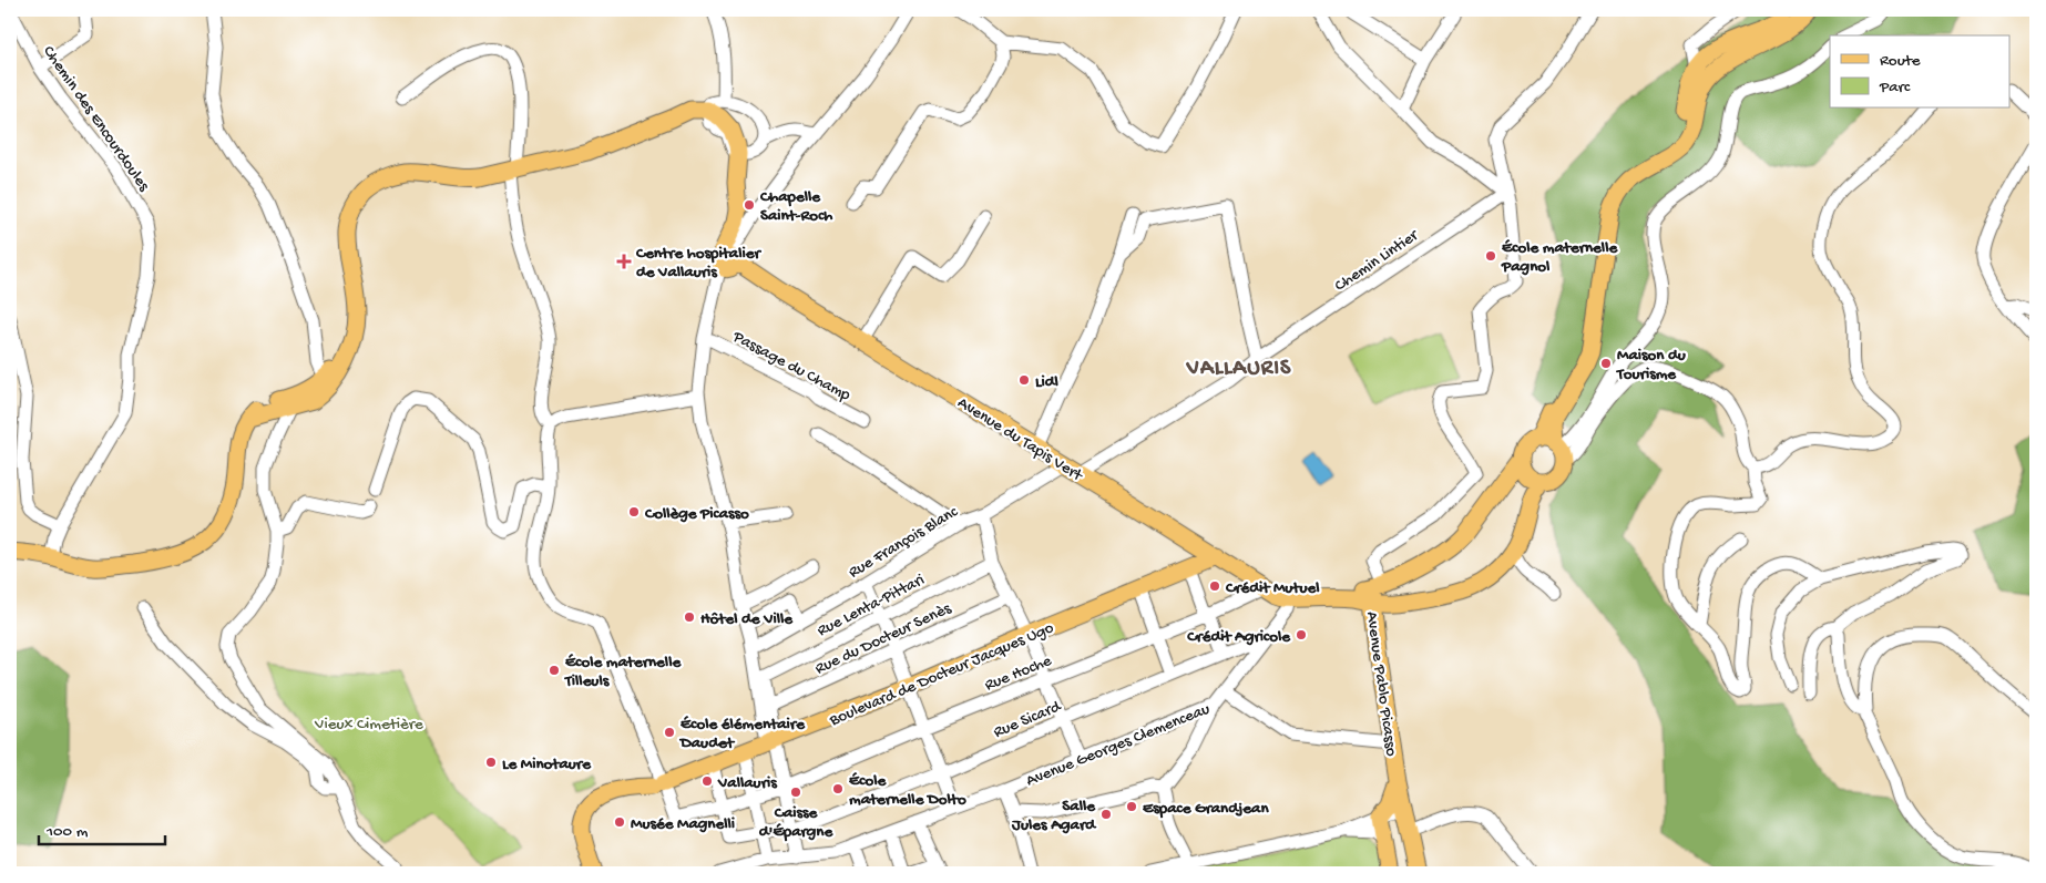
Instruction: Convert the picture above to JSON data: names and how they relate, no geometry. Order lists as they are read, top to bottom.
{
  "streets": {
    "main road": ["Avenue du Tapis Vert", "Boulevard de Docteur Jacques Ugo", "Avenue Pablo Picasso"],
    "street": [
      "Chemin des Encourdoules",
      "Chemin Lintier",
      "Passage du Champ",
      "Rue François Blanc",
      "Rue Lenta-Pittari",
      "Rue du Docteur Senès",
      "Rue Hoche",
      "Rue Sicard",
      "Avenue Georges Clemenceau"
    ]
  },
  "crossings": [
    ["Chemin Lintier", "Avenue du Tapis Vert"],
    ["Avenue du Tapis Vert", "Rue François Blanc"],
    ["Avenue du Tapis Vert", "Rue Hoche"],
    ["Avenue du Tapis Vert", "Boulevard de Docteur Jacques Ugo"],
    ["Avenue du Tapis Vert", "Avenue Georges Clemenceau"],
    ["Rue Hoche", "Boulevard de Docteur Jacques Ugo"],
    ["Rue Hoche", "Rue Sicard"],
    ["Rue Sicard", "Avenue Georges Clemenceau"]
  ],
  "districts": ["VALLAURIS"],
  "parks": ["Vieux Cimetière"],
  "places": {
    "other": [
      "Chapelle Saint-Roch",
      "École maternelle Pagnol",
      "Maison du Tourisme",
      "Lidl",
      "Collège Picasso",
      "Crédit Mutuel",
      "Hôtel de Ville",
      "Crédit Agricole",
      "École maternelle Tilleuls",
      "École élémentaire Daudet",
      "Le Minotaure",
      "Vallauris",
      "École maternelle Dolto",
      "Caisse d'Épargne",
      "Espace Grandjean",
      "Salle Jules Agard",
      "Musée Magnelli"
    ],
    "health": ["Centre hospitalier de Vallauris"]
  },
  "legend": ["Route", "Parc"],
  "scale_bar": "100 m"
}
